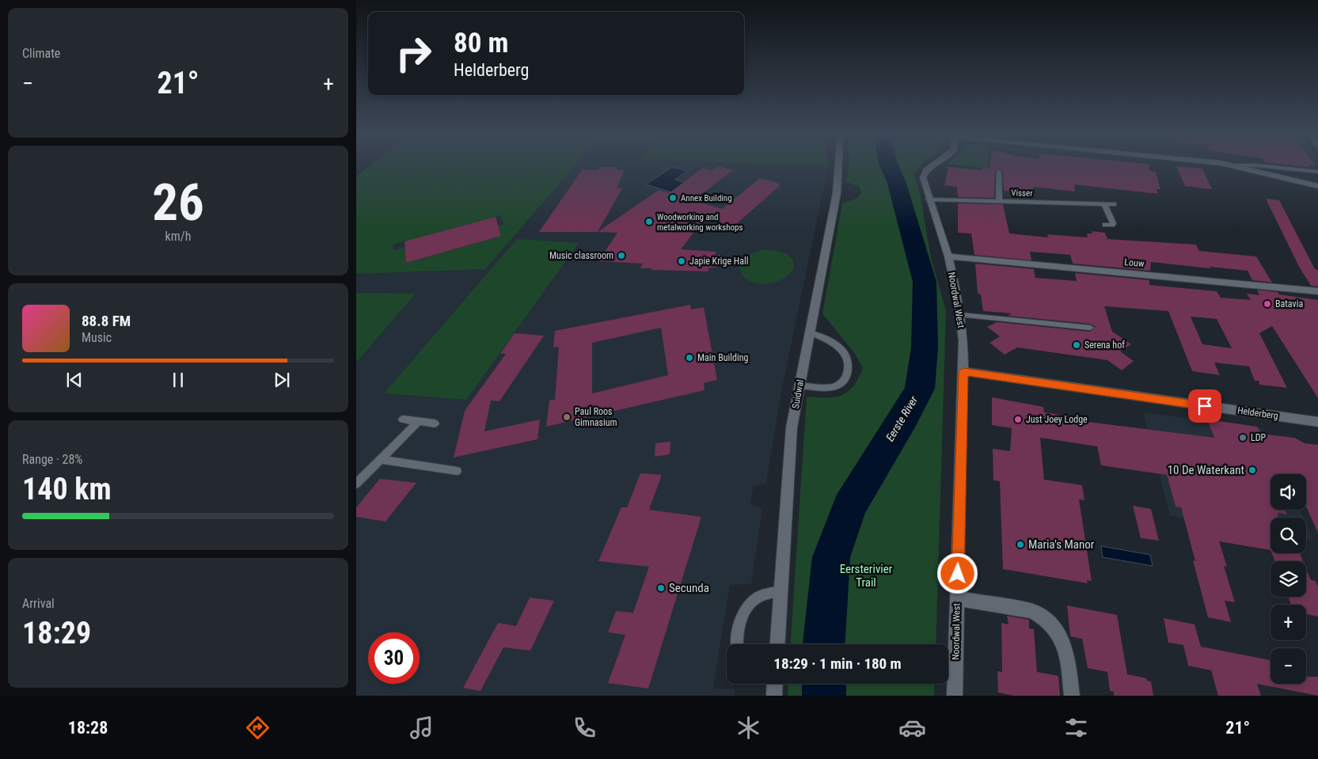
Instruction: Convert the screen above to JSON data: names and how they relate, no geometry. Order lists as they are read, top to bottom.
{
  "streets": {
    "street": [
      "Louw",
      "Noordwal West",
      "Suidwal",
      "Helderberg"
    ],
    "lane": ["Visser"]
  },
  "crossings": [
    ["Visser", "Noordwal West"],
    ["Louw", "Noordwal West"],
    ["Noordwal West", "Helderberg"]
  ],
  "water": ["Eerste River"],
  "parks": ["Eersterivier Trail"],
  "places": [
    "Annex Building",
    "Woodworking and metalworking workshops",
    "Music classroom",
    "Japie Krige Hall",
    "Batavia",
    "Serena hof",
    "Main Building",
    "Paul Roos Gimnasium",
    "Just Joey Lodge",
    "LDP",
    "10 De Waterkant",
    "Maria's Manor",
    "Secunda"
  ],
  "page": {
    "tile": [
      "Climate",
      ["26", "km/h"],
      ["Range · 28%", "140 km"],
      ["Arrival", "18:29"]
    ],
    "turn": ["80 m", "Helderberg"],
    "heat": ["−", "21°", "+"],
    "song": ["88.8 FM", "Music"],
    "map_buttons": ["+", "−"],
    "limit": "30",
    "trip": "18:29 · 1 min · 180 m",
    "tabs": ["18:28", "21°"]
  }
}
